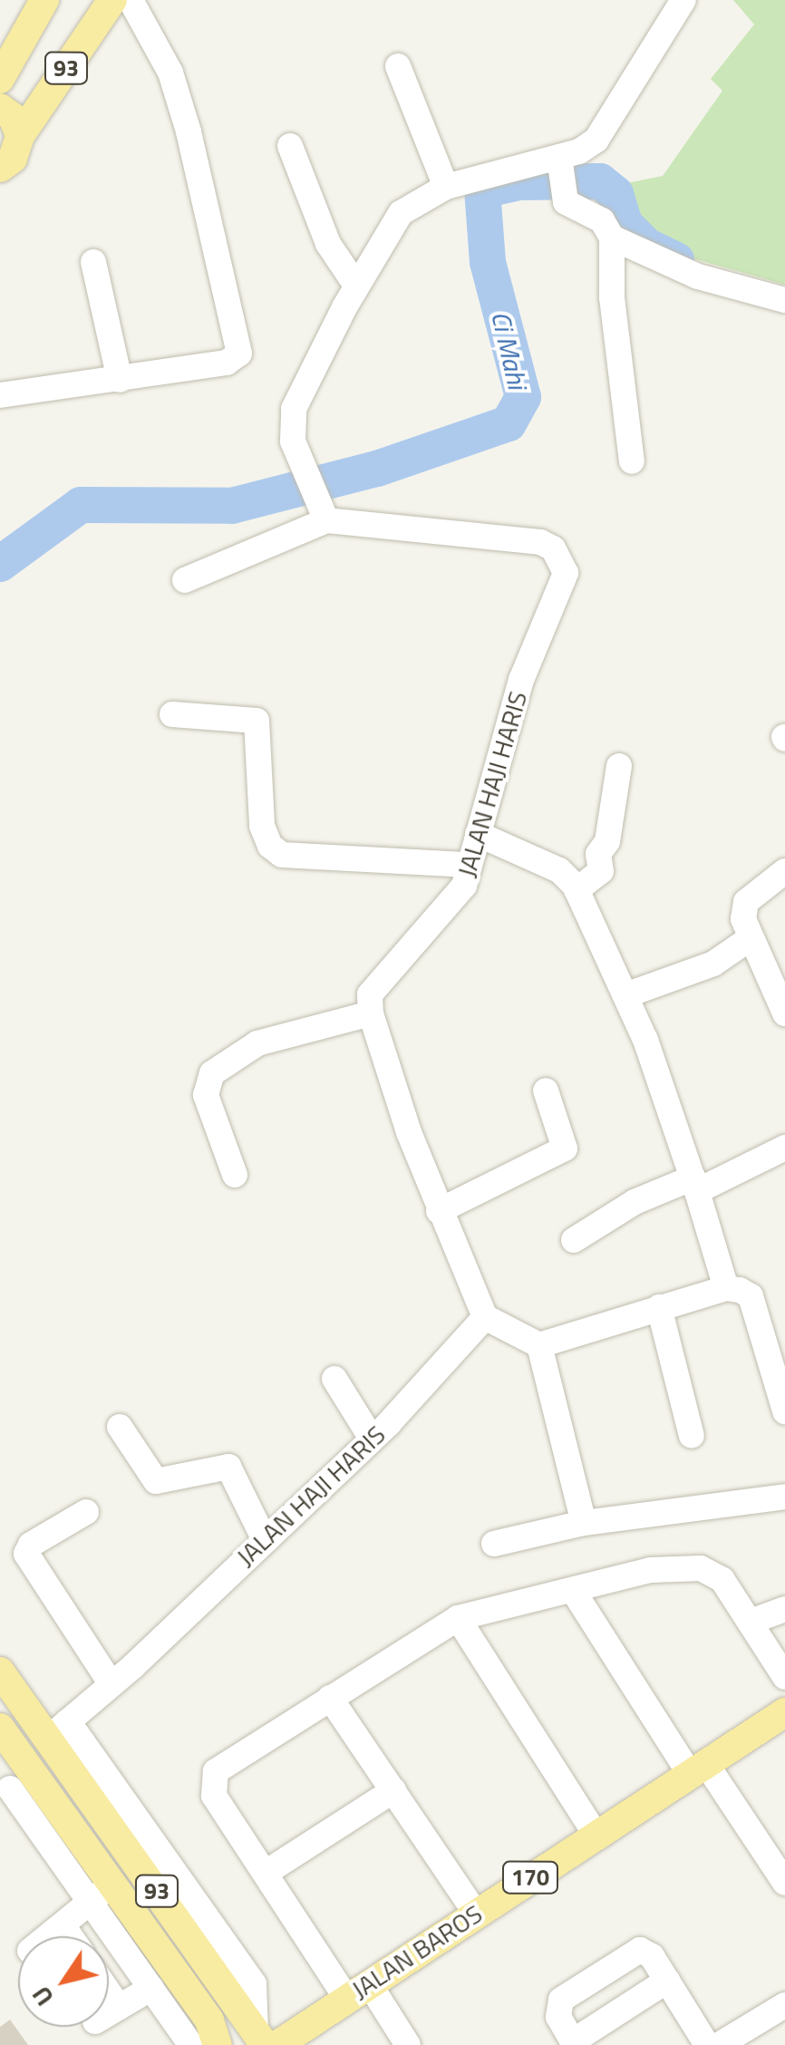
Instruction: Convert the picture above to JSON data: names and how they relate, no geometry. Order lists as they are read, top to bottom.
{
  "streets": {
    "main road": ["93", "170", "JALAN BAROS"],
    "street": ["JALAN HAJI HARIS"]
  },
  "crossings": [
    ["93", "JALAN HAJI HARIS"],
    ["93", "JALAN BAROS"]
  ],
  "water": ["Ci Mahi"],
  "north": "bottom left"
}
